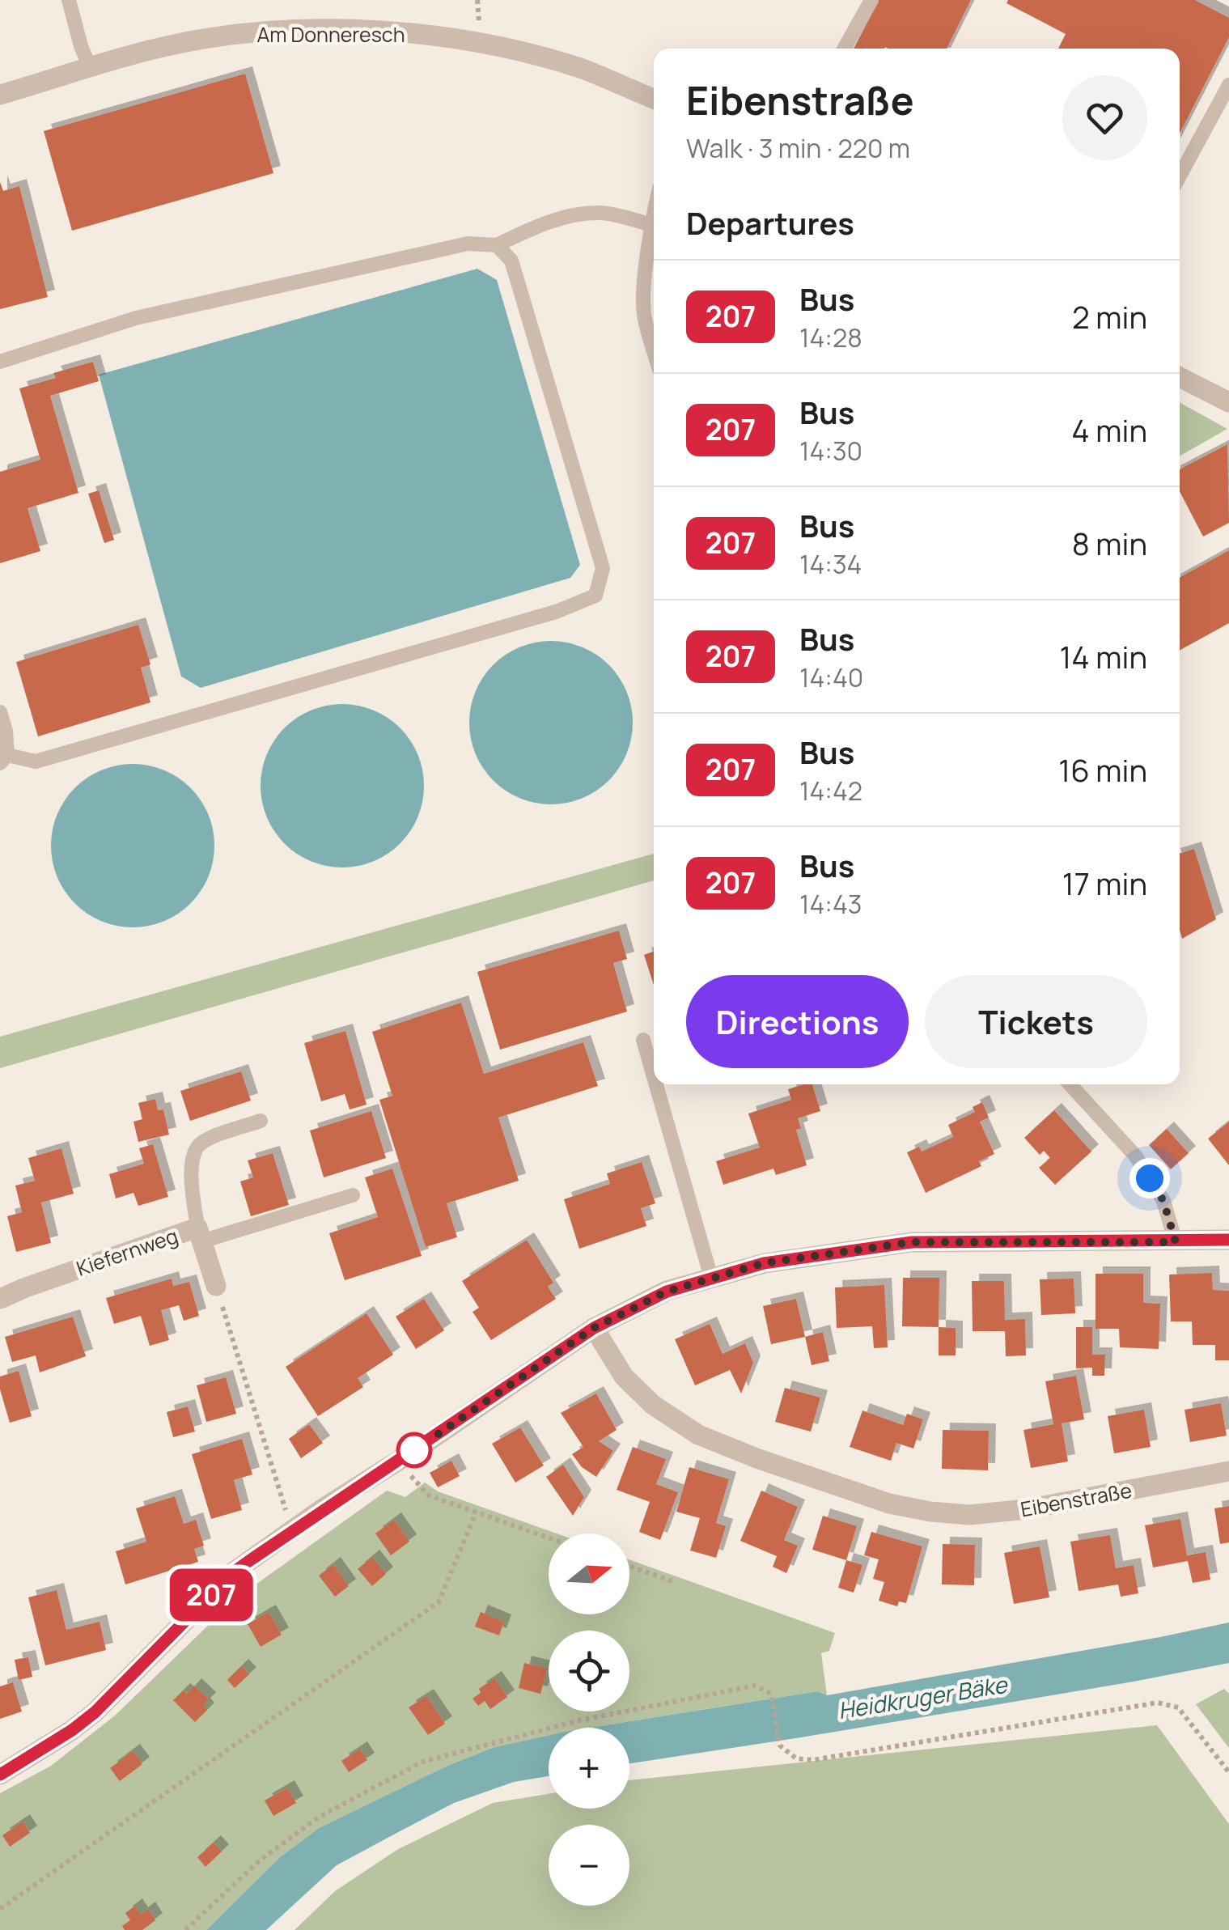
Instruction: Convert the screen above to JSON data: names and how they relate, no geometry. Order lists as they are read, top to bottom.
{
  "streets": {
    "street": ["Am Donneresch", "Kiefernweg", "Eibenstraße"]
  },
  "water": ["Heidkruger Bäke"],
  "lines": ["bus line 207"],
  "north": "right",
  "page": {
    "on_map": "207",
    "heading": [
      ["Eibenstraße", "Walk · 3 min · 220 m"],
      "Departures"
    ],
    "list": [
      {
        "mark": "207",
        "name": "Bus",
        "note": "14:28",
        "value": "2 min"
      },
      {
        "mark": "207",
        "name": "Bus",
        "note": "14:30",
        "value": "4 min"
      },
      {
        "mark": "207",
        "name": "Bus",
        "note": "14:34",
        "value": "8 min"
      },
      {
        "mark": "207",
        "name": "Bus",
        "note": "14:40",
        "value": "14 min"
      },
      {
        "mark": "207",
        "name": "Bus",
        "note": "14:42",
        "value": "16 min"
      },
      {
        "mark": "207",
        "name": "Bus",
        "note": "14:43",
        "value": "17 min"
      }
    ],
    "buttons": ["Directions", "Tickets"],
    "map_buttons": ["+", "−"]
  }
}
